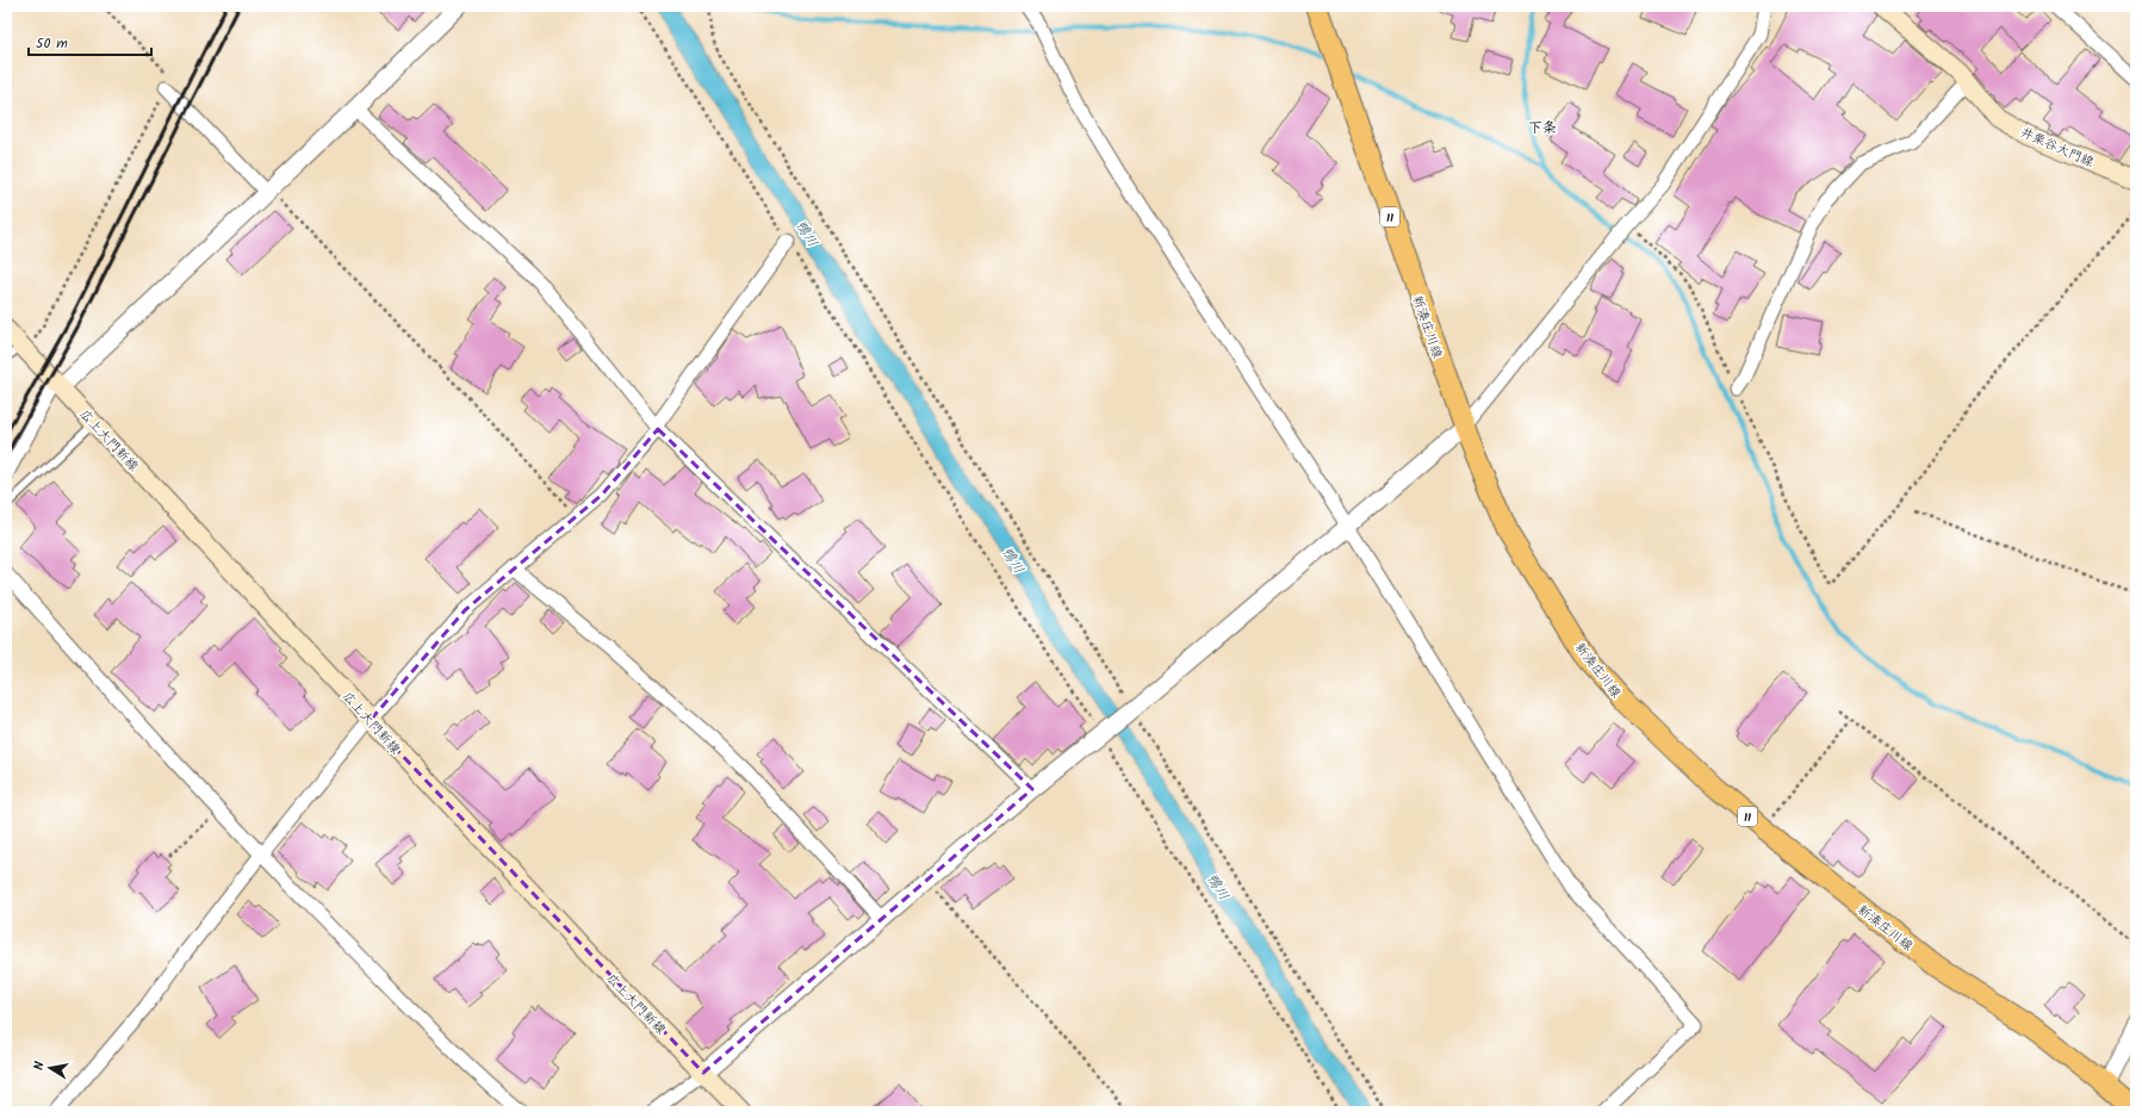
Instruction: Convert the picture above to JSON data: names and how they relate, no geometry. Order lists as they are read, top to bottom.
{
  "streets": {
    "main road": [
      "井栗谷大門線",
      "11",
      "新湊庄川線",
      "広上大門新線"
    ]
  },
  "districts": ["下条"],
  "water": ["鴨川"],
  "scale_bar": "50 m",
  "north": "left"
}
